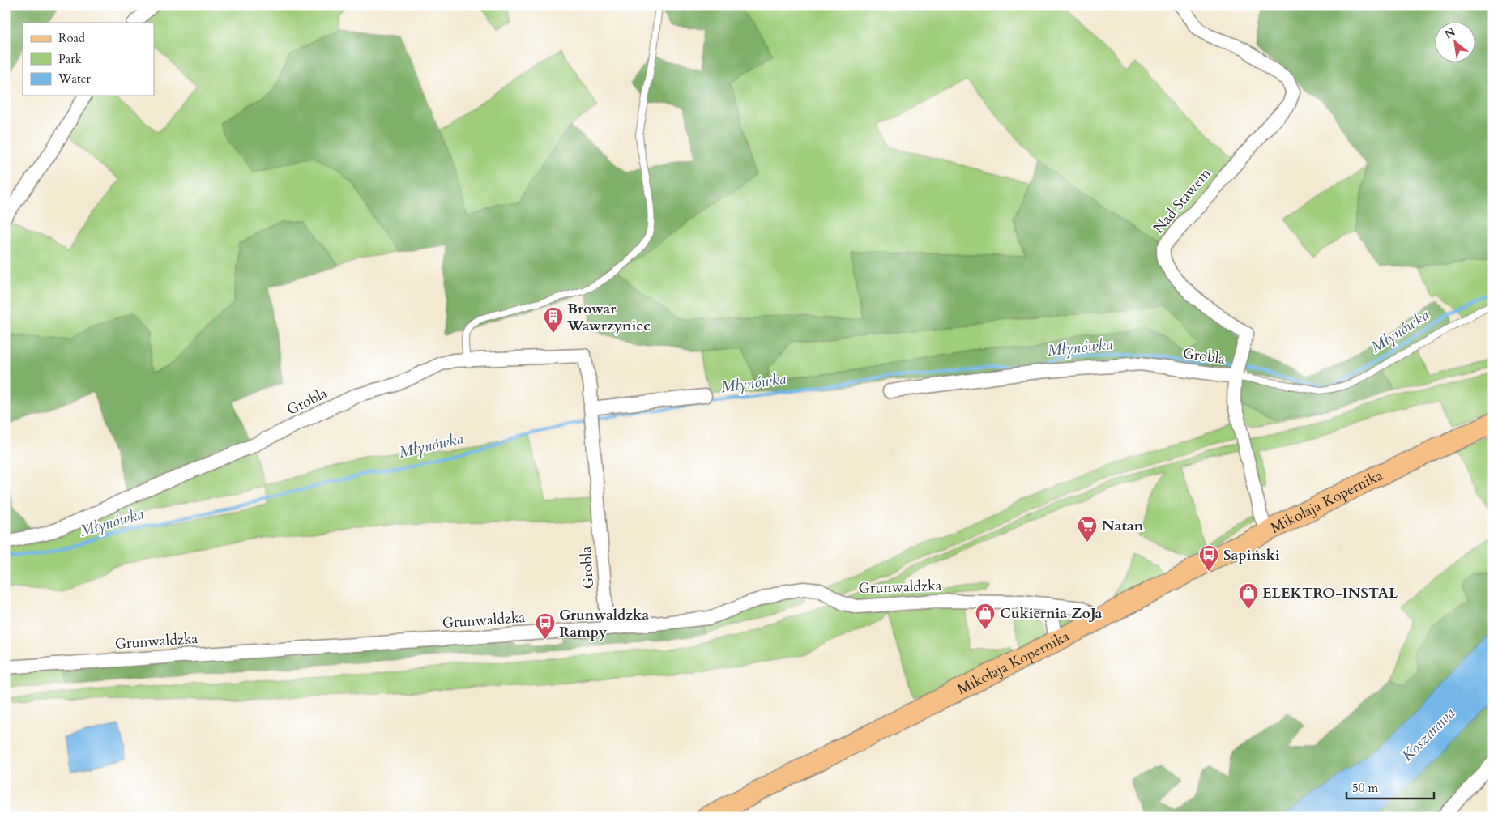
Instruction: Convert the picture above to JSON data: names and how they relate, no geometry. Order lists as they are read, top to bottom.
{
  "streets": {
    "main road": ["Mikołaja Kopernika"],
    "street": ["Nad Stawem", "Grobla", "Grunwaldzka"]
  },
  "crossings": [
    ["Nad Stawem", "Grobla"],
    ["Nad Stawem", "Mikołaja Kopernika"],
    ["Grobla", "Grunwaldzka"],
    ["Mikołaja Kopernika", "Grunwaldzka"]
  ],
  "water": ["Młynówka", "Koszarawa"],
  "places": {
    "building": ["Browar Wawrzyniec"],
    "supermarket": ["Natan"],
    "bus stop": ["Sapiński", "Grunwaldzka Rampy"],
    "shop": ["ELEKTRO-INSTAL", "Cukiernia ZoJa"]
  },
  "legend": ["Road", "Park", "Water"],
  "scale_bar": "50 m",
  "north": "top left"
}
